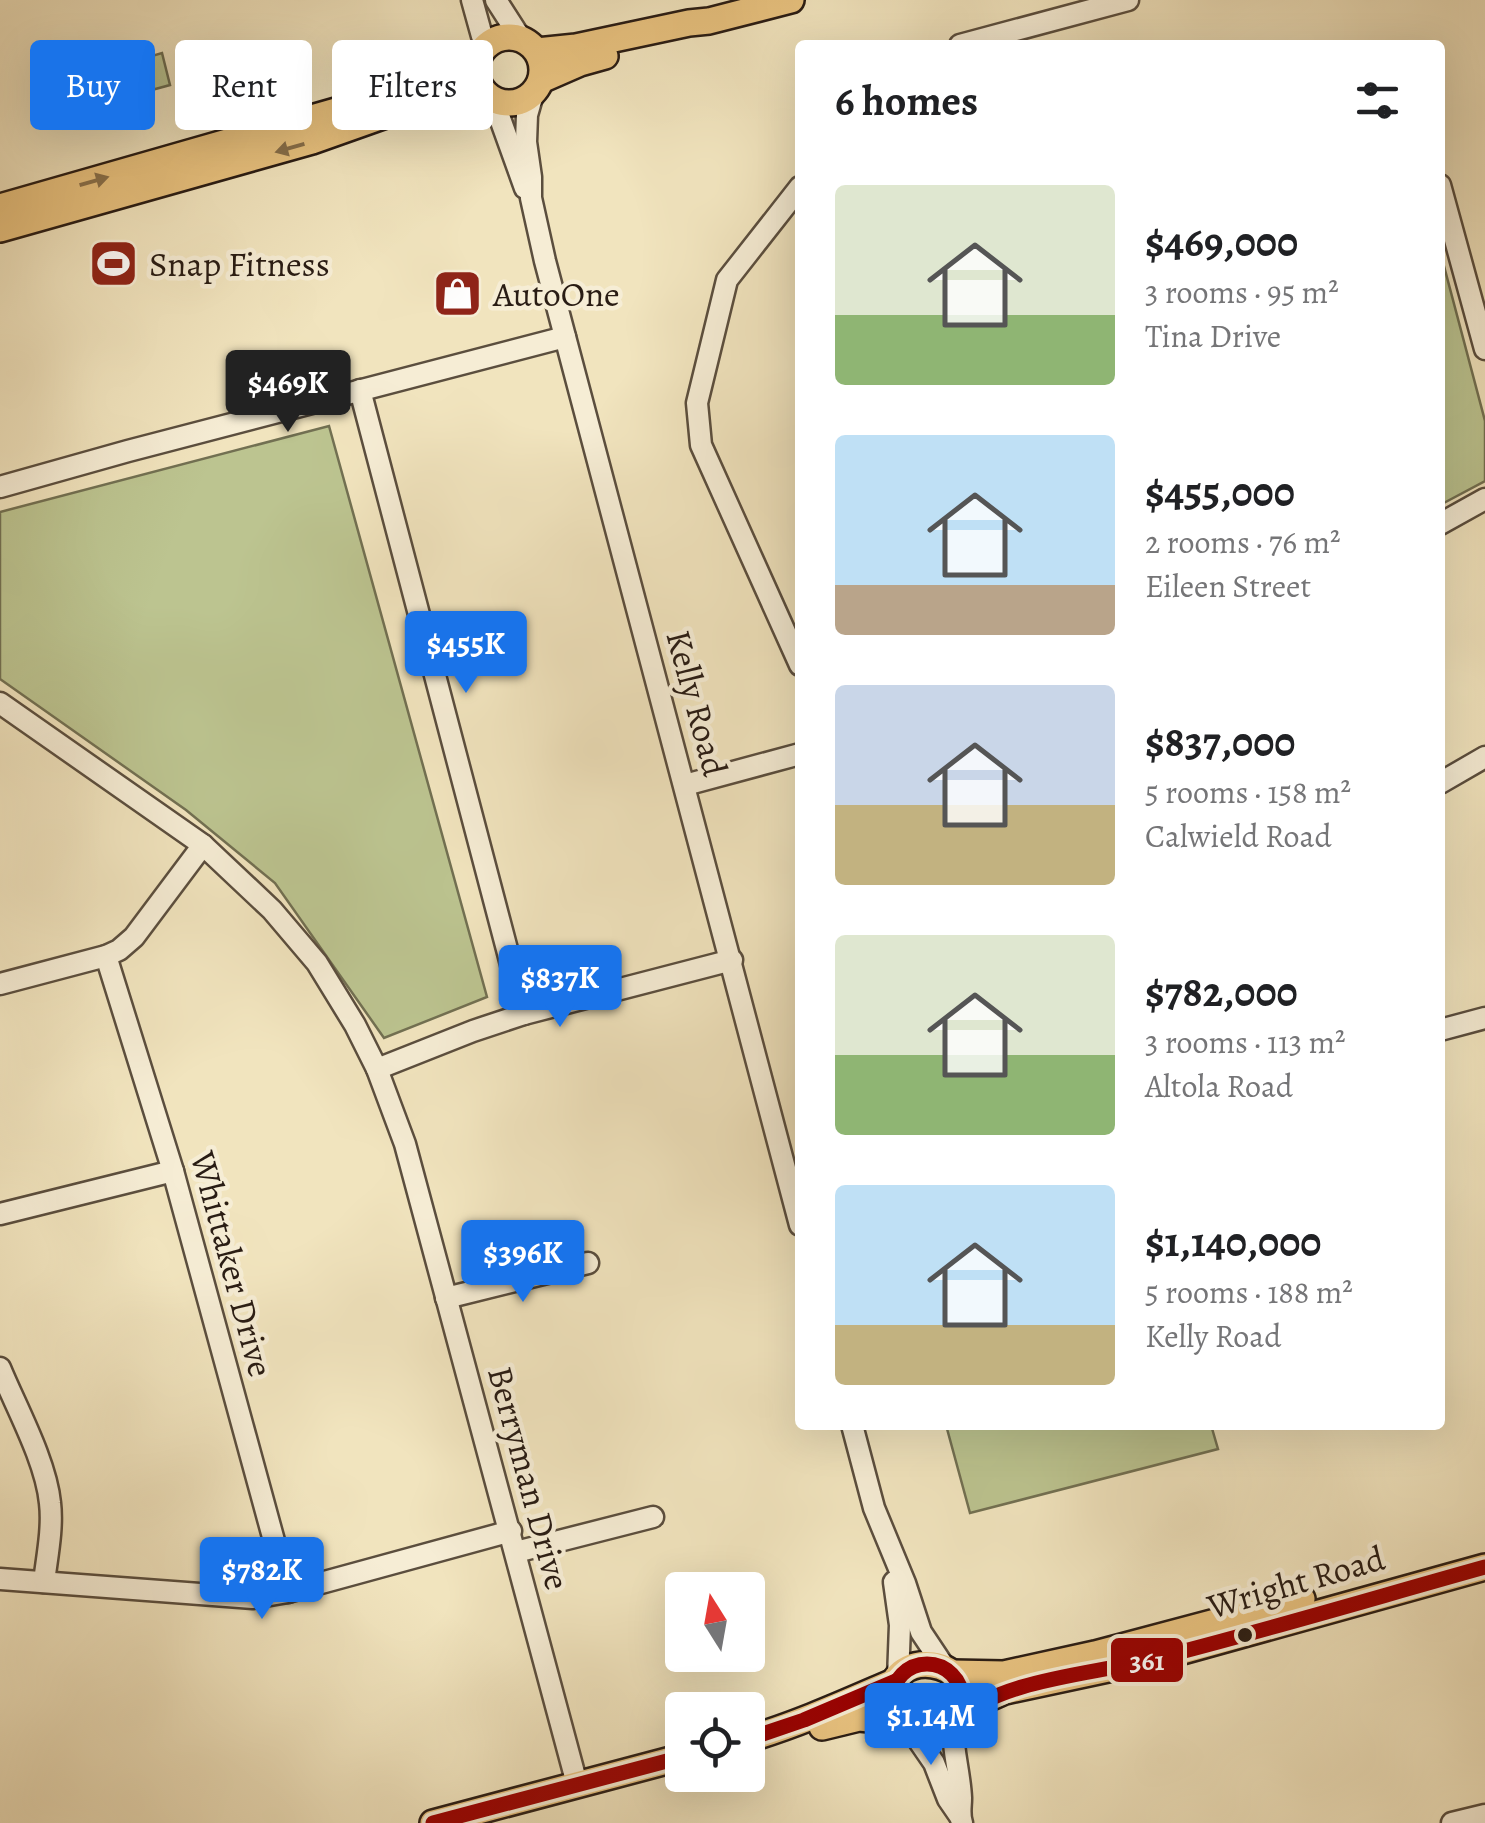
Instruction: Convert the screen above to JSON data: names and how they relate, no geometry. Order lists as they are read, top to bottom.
{
  "streets": {
    "main road": ["Wright Road"],
    "street": ["Kelly Road", "Whittaker Drive", "Berryman Drive"]
  },
  "places": {
    "sports": ["Snap Fitness"],
    "shop": ["AutoOne"]
  },
  "lines": ["transit line 361"],
  "north": "top",
  "page": {
    "chip": ["Buy", "Rent", "Filters"],
    "heading": "6 homes",
    "list": [
      {
        "name": "$469,000",
        "note": "3 rooms · 95 m² · Tina Drive"
      },
      {
        "name": "$455,000",
        "note": "2 rooms · 76 m² · Eileen Street"
      },
      {
        "name": "$837,000",
        "note": "5 rooms · 158 m² · Calwield Road"
      },
      {
        "name": "$782,000",
        "note": "3 rooms · 113 m² · Altola Road"
      },
      {
        "name": "$1,140,000",
        "note": "5 rooms · 188 m² · Kelly Road"
      }
    ],
    "price": [
      "$469K",
      "$455K",
      "$837K",
      "$396K",
      "$782K",
      "$1.14M"
    ]
  }
}
